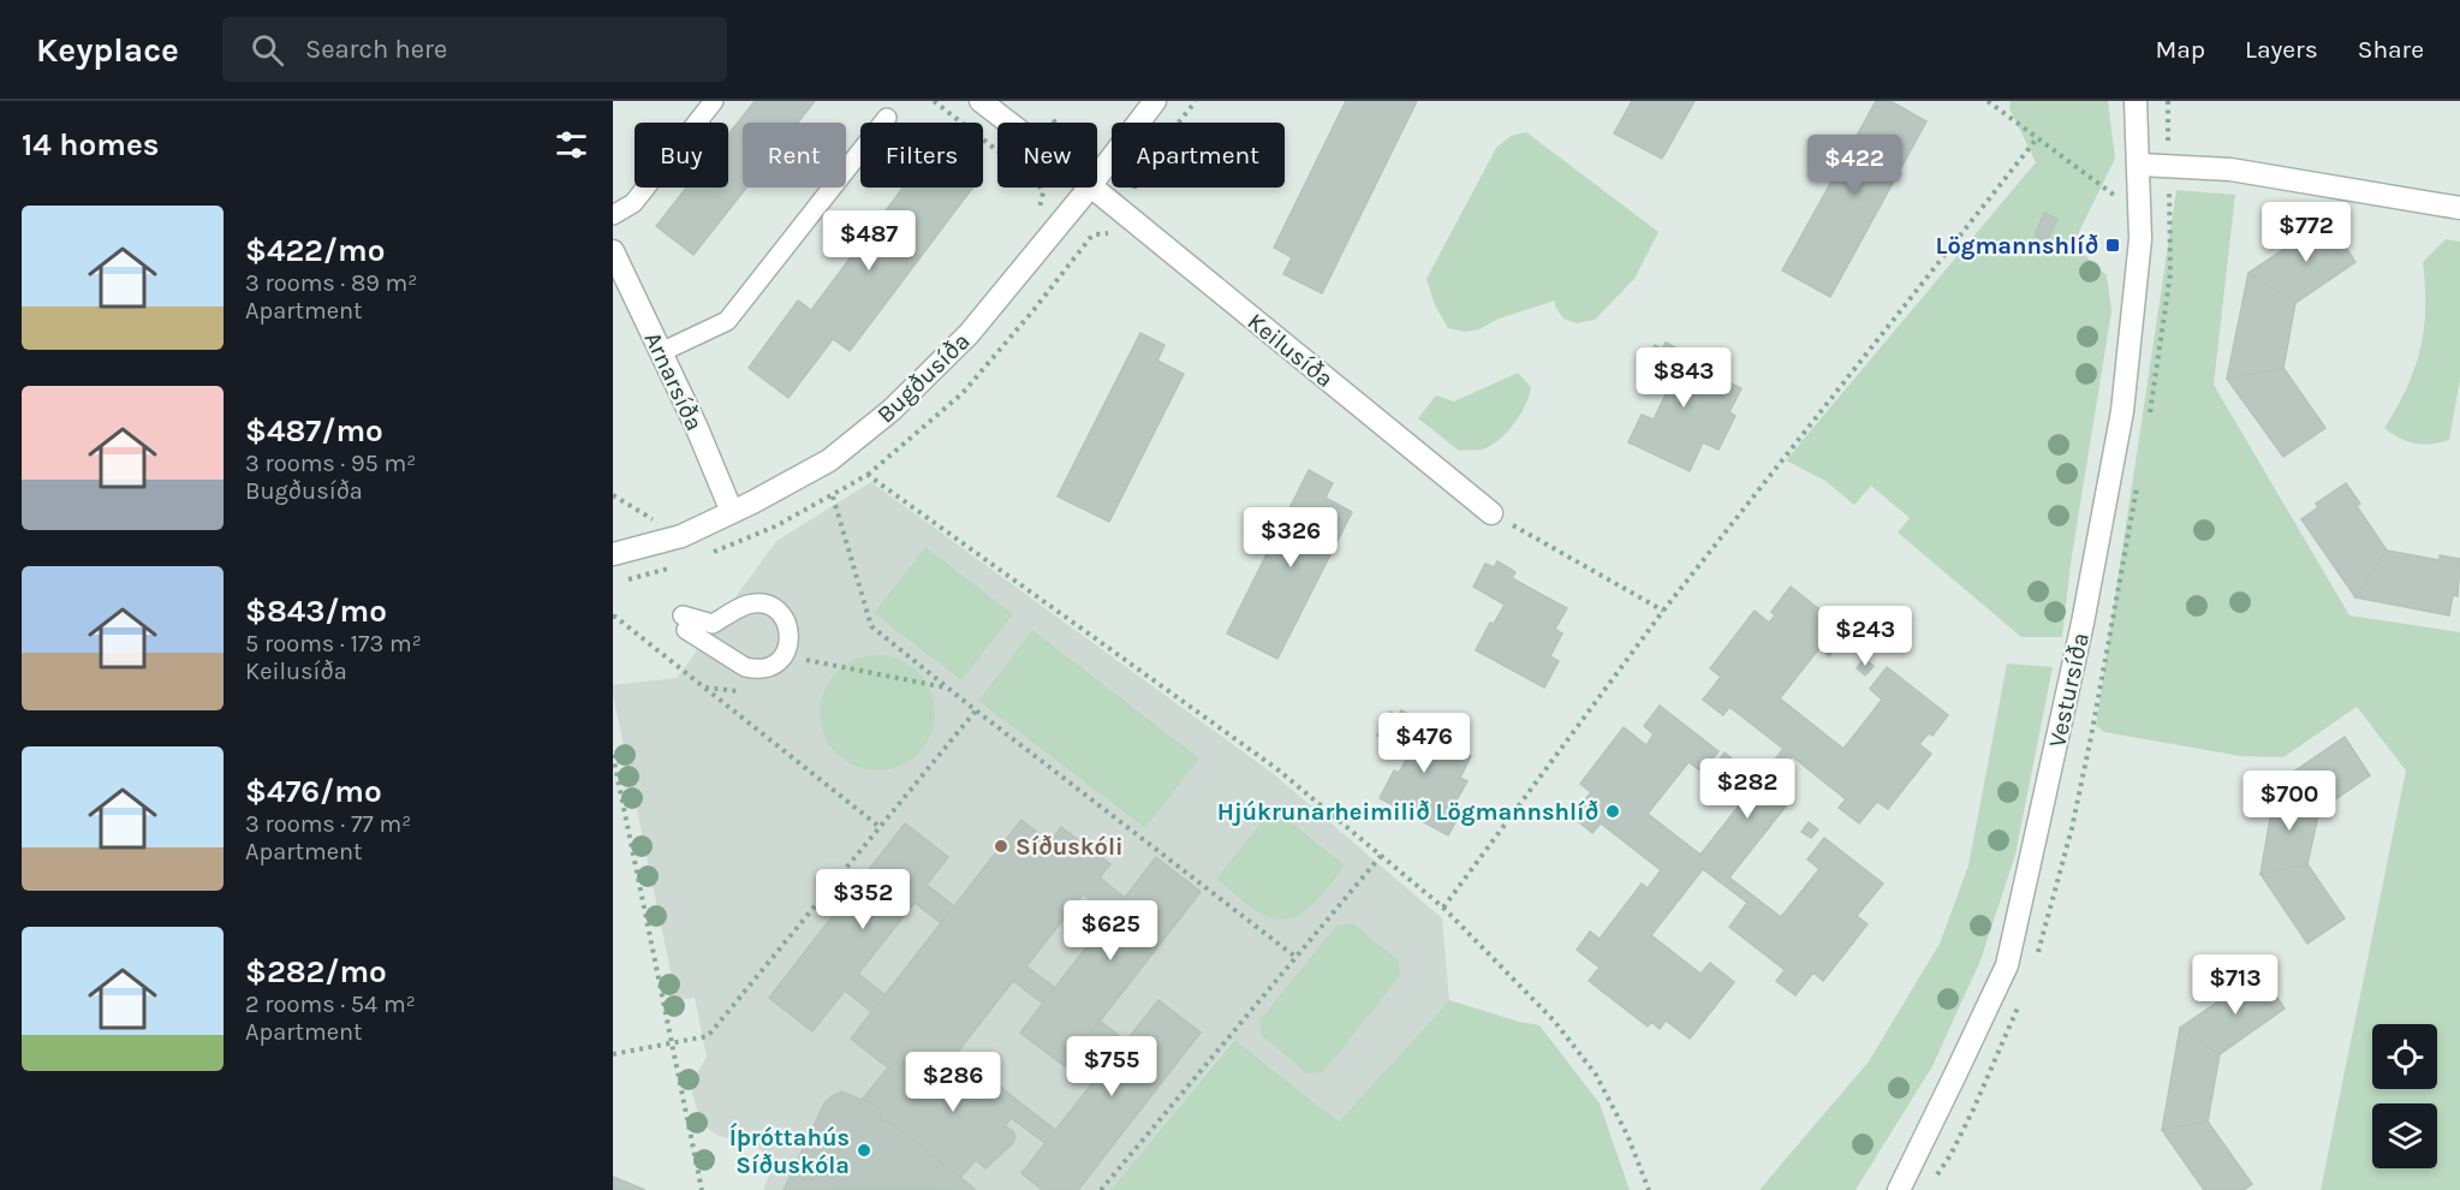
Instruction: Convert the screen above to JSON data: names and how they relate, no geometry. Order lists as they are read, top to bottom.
{
  "streets": {
    "street": [
      "Keilusíða",
      "Bugðusíða",
      "Arnarsíða",
      "Vestursíða"
    ]
  },
  "crossings": [
    ["Bugðusíða", "Arnarsíða"]
  ],
  "places": {
    "transit": ["Lögmannshlíð"],
    "other": ["Hjúkrunarheimilið Lögmannshlíð", "Síðuskóli", "Íþróttahús Síðuskóla"]
  },
  "page": {
    "header": "Keyplace",
    "search": "Search here",
    "nav": ["Map", "Layers", "Share"],
    "heading": "14 homes",
    "chip": [
      "Buy",
      "Rent",
      "Filters",
      "New",
      "Apartment"
    ],
    "price": [
      "$422",
      "$772",
      "$487",
      "$843",
      "$326",
      "$243",
      "$476",
      "$282",
      "$700",
      "$352",
      "$625",
      "$713",
      "$755",
      "$286"
    ],
    "list": [
      {
        "name": "$422/mo",
        "note": "3 rooms · 89 m² · Apartment"
      },
      {
        "name": "$487/mo",
        "note": "3 rooms · 95 m² · Bugðusíða"
      },
      {
        "name": "$843/mo",
        "note": "5 rooms · 173 m² · Keilusíða"
      },
      {
        "name": "$476/mo",
        "note": "3 rooms · 77 m² · Apartment"
      },
      {
        "name": "$282/mo",
        "note": "2 rooms · 54 m² · Apartment"
      }
    ]
  }
}
